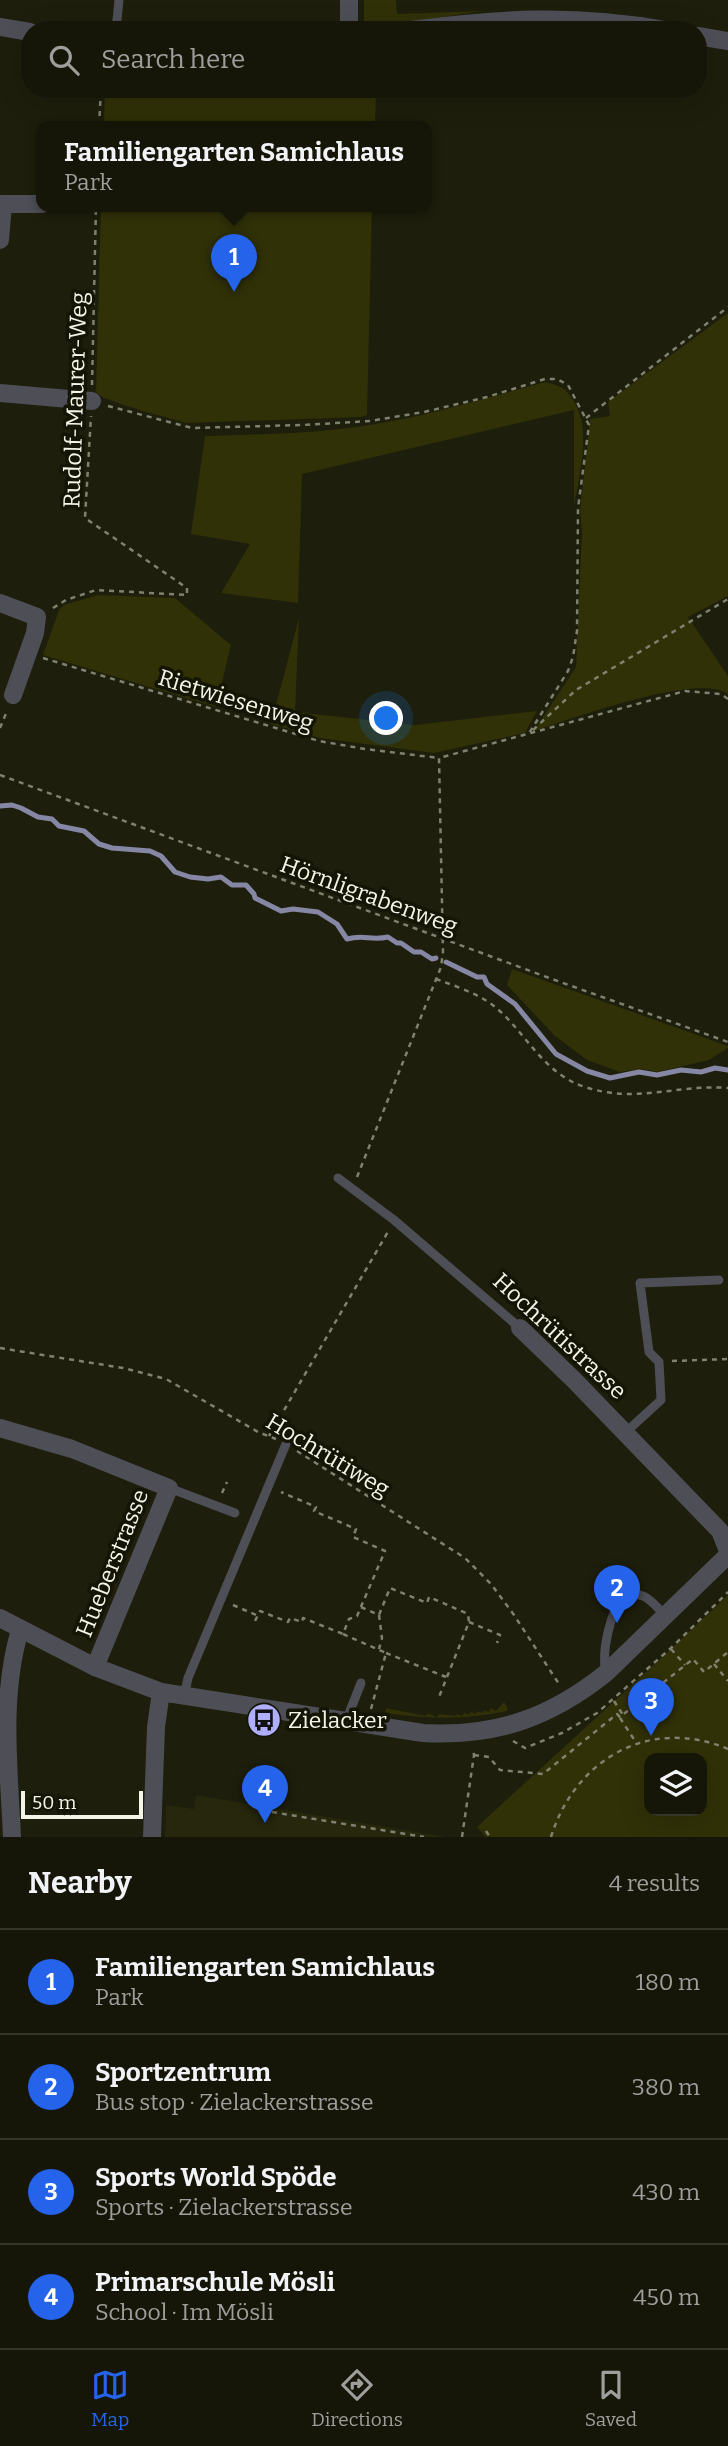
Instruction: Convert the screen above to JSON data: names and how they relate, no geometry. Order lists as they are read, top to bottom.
{
  "streets": {
    "street": ["Hochrütistrasse", "Hueberstrasse"],
    "path": [
      "Rudolf-Maurer-Weg",
      "Rietwiesenweg",
      "Hörnligrabenweg",
      "Hochrütiweg"
    ]
  },
  "places": {
    "bus stop": ["Zielacker"]
  },
  "scale_bar": "50 m",
  "page": {
    "search": "Search here",
    "popup": ["Familiengarten Samichlaus", "Park"],
    "pins": [
      "1",
      "2",
      "3",
      "4"
    ],
    "scale": "50 m",
    "heading": ["Nearby", "4 results"],
    "list": [
      {
        "mark": "1",
        "name": "Familiengarten Samichlaus",
        "note": "Park",
        "value": "180 m"
      },
      {
        "mark": "2",
        "name": "Sportzentrum",
        "note": "Bus stop · Zielackerstrasse",
        "value": "380 m"
      },
      {
        "mark": "3",
        "name": "Sports World Spöde",
        "note": "Sports · Zielackerstrasse",
        "value": "430 m"
      },
      {
        "mark": "4",
        "name": "Primarschule Mösli",
        "note": "School · Im Mösli",
        "value": "450 m"
      }
    ],
    "nav": ["Map", "Directions", "Saved"]
  }
}
